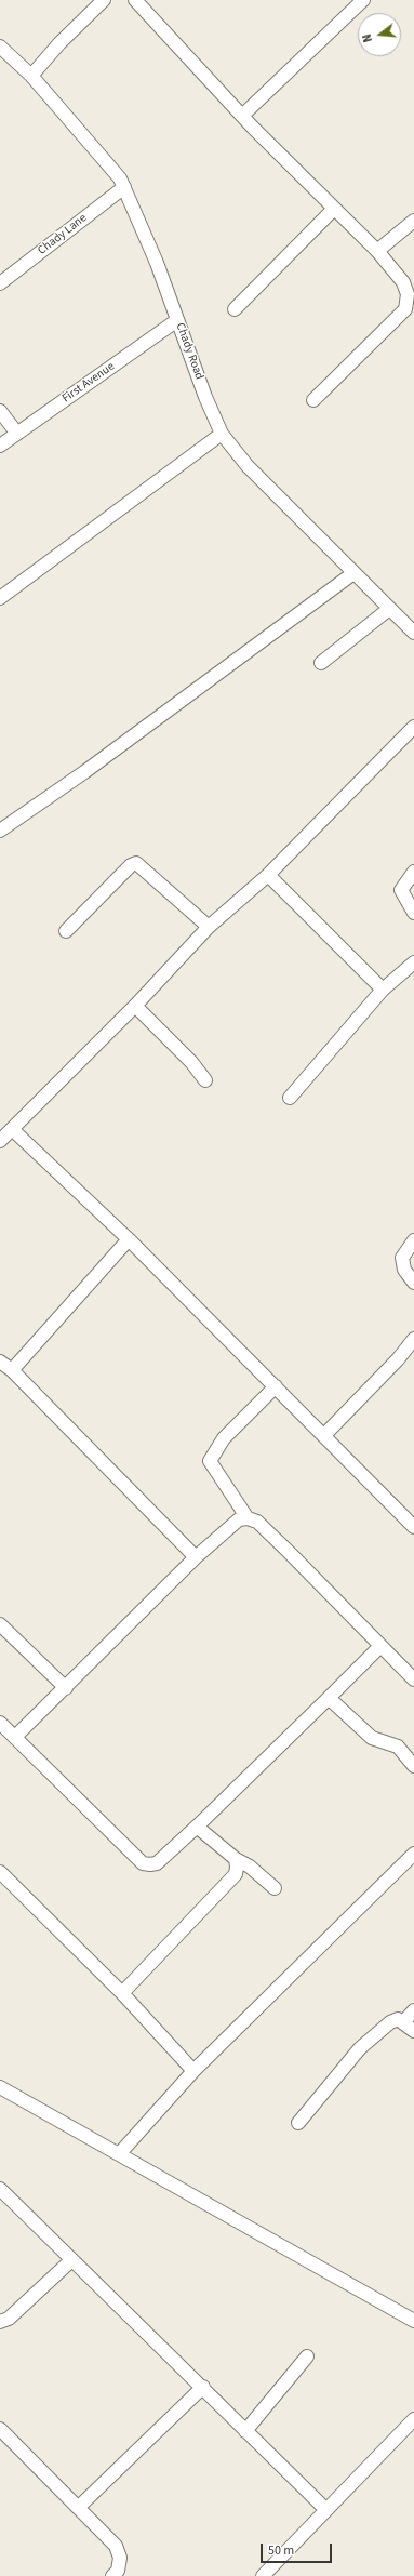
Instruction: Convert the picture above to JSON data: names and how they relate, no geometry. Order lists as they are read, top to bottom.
{
  "streets": {
    "street": ["Chady Lane", "Chady Road", "First Avenue"]
  },
  "crossings": [
    ["Chady Lane", "Chady Road"],
    ["Chady Road", "First Avenue"]
  ],
  "scale_bar": "50 m",
  "north": "left"
}
